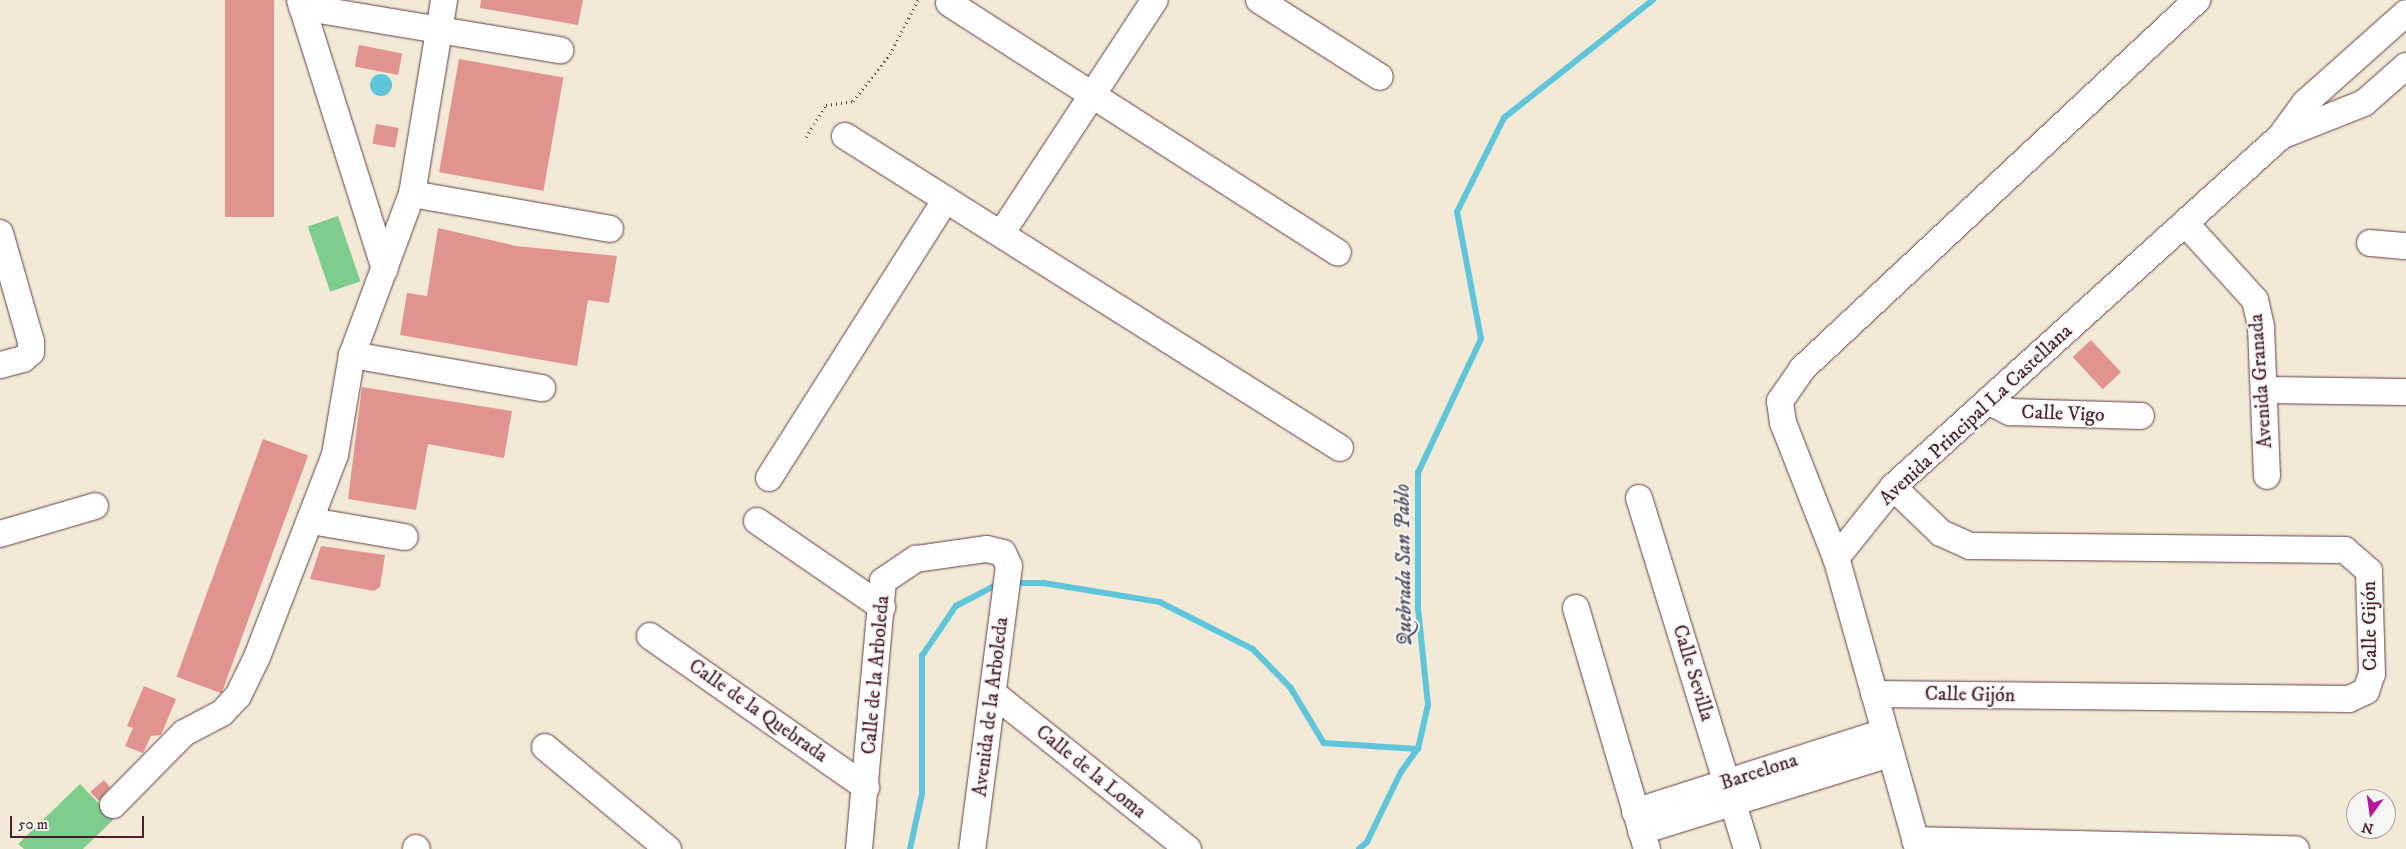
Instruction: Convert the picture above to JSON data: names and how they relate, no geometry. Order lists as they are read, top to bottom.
{
  "streets": {
    "street": [
      "Avenida Granada",
      "Calle Vigo",
      "Avenida Principal La Castellana",
      "Calle Gijón",
      "Calle Sevilla",
      "Calle de la Arboleda",
      "Avenida de la Arboleda",
      "Calle de la Quebrada",
      "Calle de la Loma",
      "Barcelona"
    ]
  },
  "crossings": [
    ["Avenida Granada", "Avenida Principal La Castellana"],
    ["Calle Vigo", "Avenida Principal La Castellana"],
    ["Avenida Principal La Castellana", "Calle Gijón"],
    ["Calle Sevilla", "Barcelona"],
    ["Calle de la Arboleda", "Avenida de la Arboleda"],
    ["Calle de la Arboleda", "Calle de la Quebrada"],
    ["Avenida de la Arboleda", "Calle de la Loma"]
  ],
  "water": ["Quebrada San Pablo"],
  "scale_bar": "50 m",
  "north": "bottom"
}
